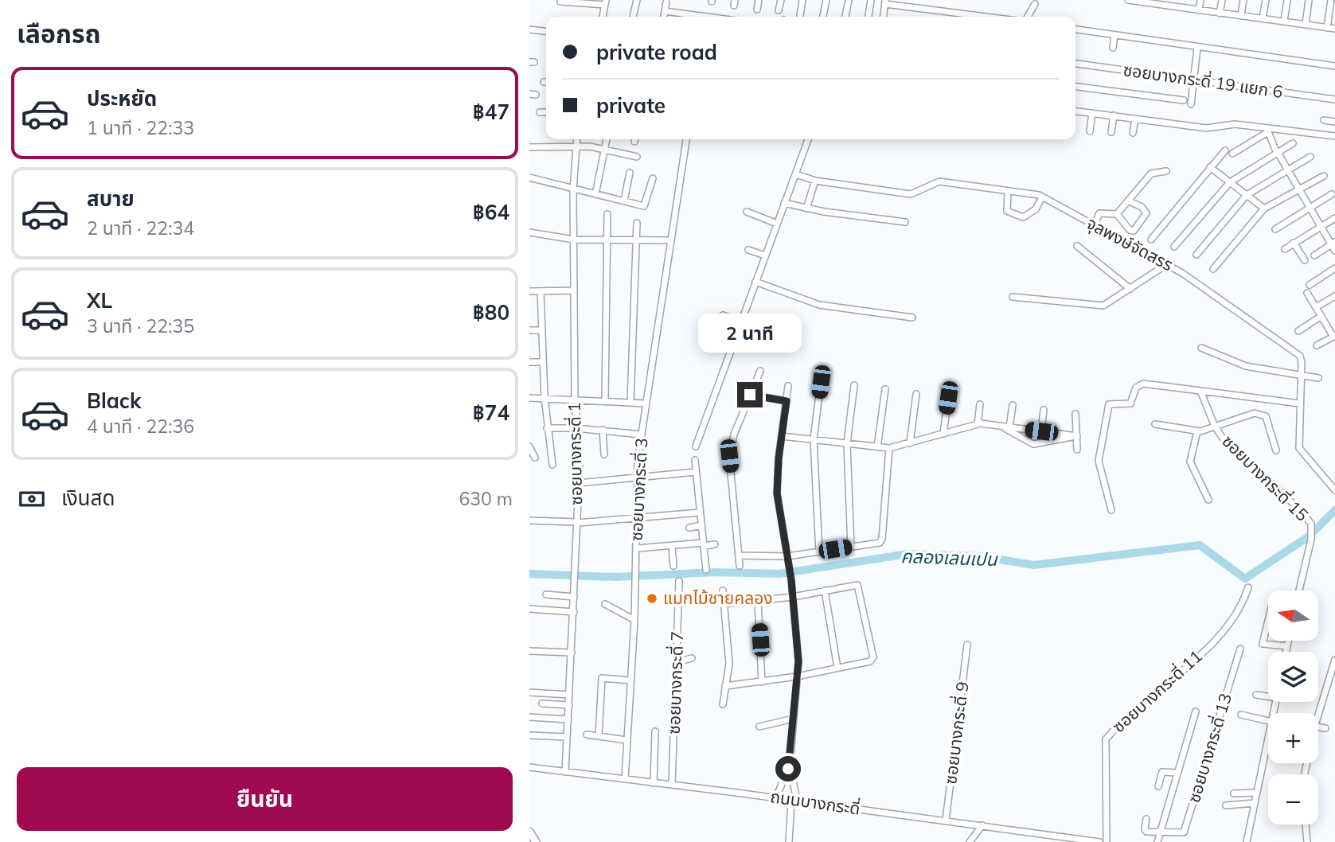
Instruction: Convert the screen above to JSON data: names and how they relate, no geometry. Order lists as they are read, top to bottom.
{
  "streets": {
    "street": [
      "ซอยบางกระดี่ 19 แยก 6",
      "จุลพงษ์จัดสรร",
      "ซอยบางกระดี่ 1",
      "ซอยบางกระดี่ 15",
      "ซอยบางกระดี่ 3",
      "ซอยบางกระดี่ 7",
      "ซอยบางกระดี่ 11",
      "ซอยบางกระดี่ 9",
      "ซอยบางกระดี่ 13",
      "ถนนบางกระดี่"
    ]
  },
  "crossings": [
    ["ซอยบางกระดี่ 1", "ถนนบางกระดี่"],
    ["ซอยบางกระดี่ 3", "ถนนบางกระดี่"],
    ["ซอยบางกระดี่ 7", "ถนนบางกระดี่"],
    ["ซอยบางกระดี่ 9", "ถนนบางกระดี่"]
  ],
  "water": ["คลองเลนเปน"],
  "places": ["แมกไม้ชายคลอง"],
  "north": "left",
  "page": {
    "heading": "เลือกรถ",
    "banner": ["private road", "private"],
    "list": [
      {
        "name": "ประหยัด",
        "note": "1 นาที · 22:33",
        "value": "฿47"
      },
      {
        "name": "สบาย",
        "note": "2 นาที · 22:34",
        "value": "฿64"
      },
      {
        "name": "XL",
        "note": "3 นาที · 22:35",
        "value": "฿80"
      },
      {
        "name": "Black",
        "note": "4 นาที · 22:36",
        "value": "฿74"
      }
    ],
    "bubble": "2 นาที",
    "pay": ["เงินสด", "630 m"],
    "map_buttons": ["+", "−"],
    "buttons": "ยืนยัน"
  }
}
